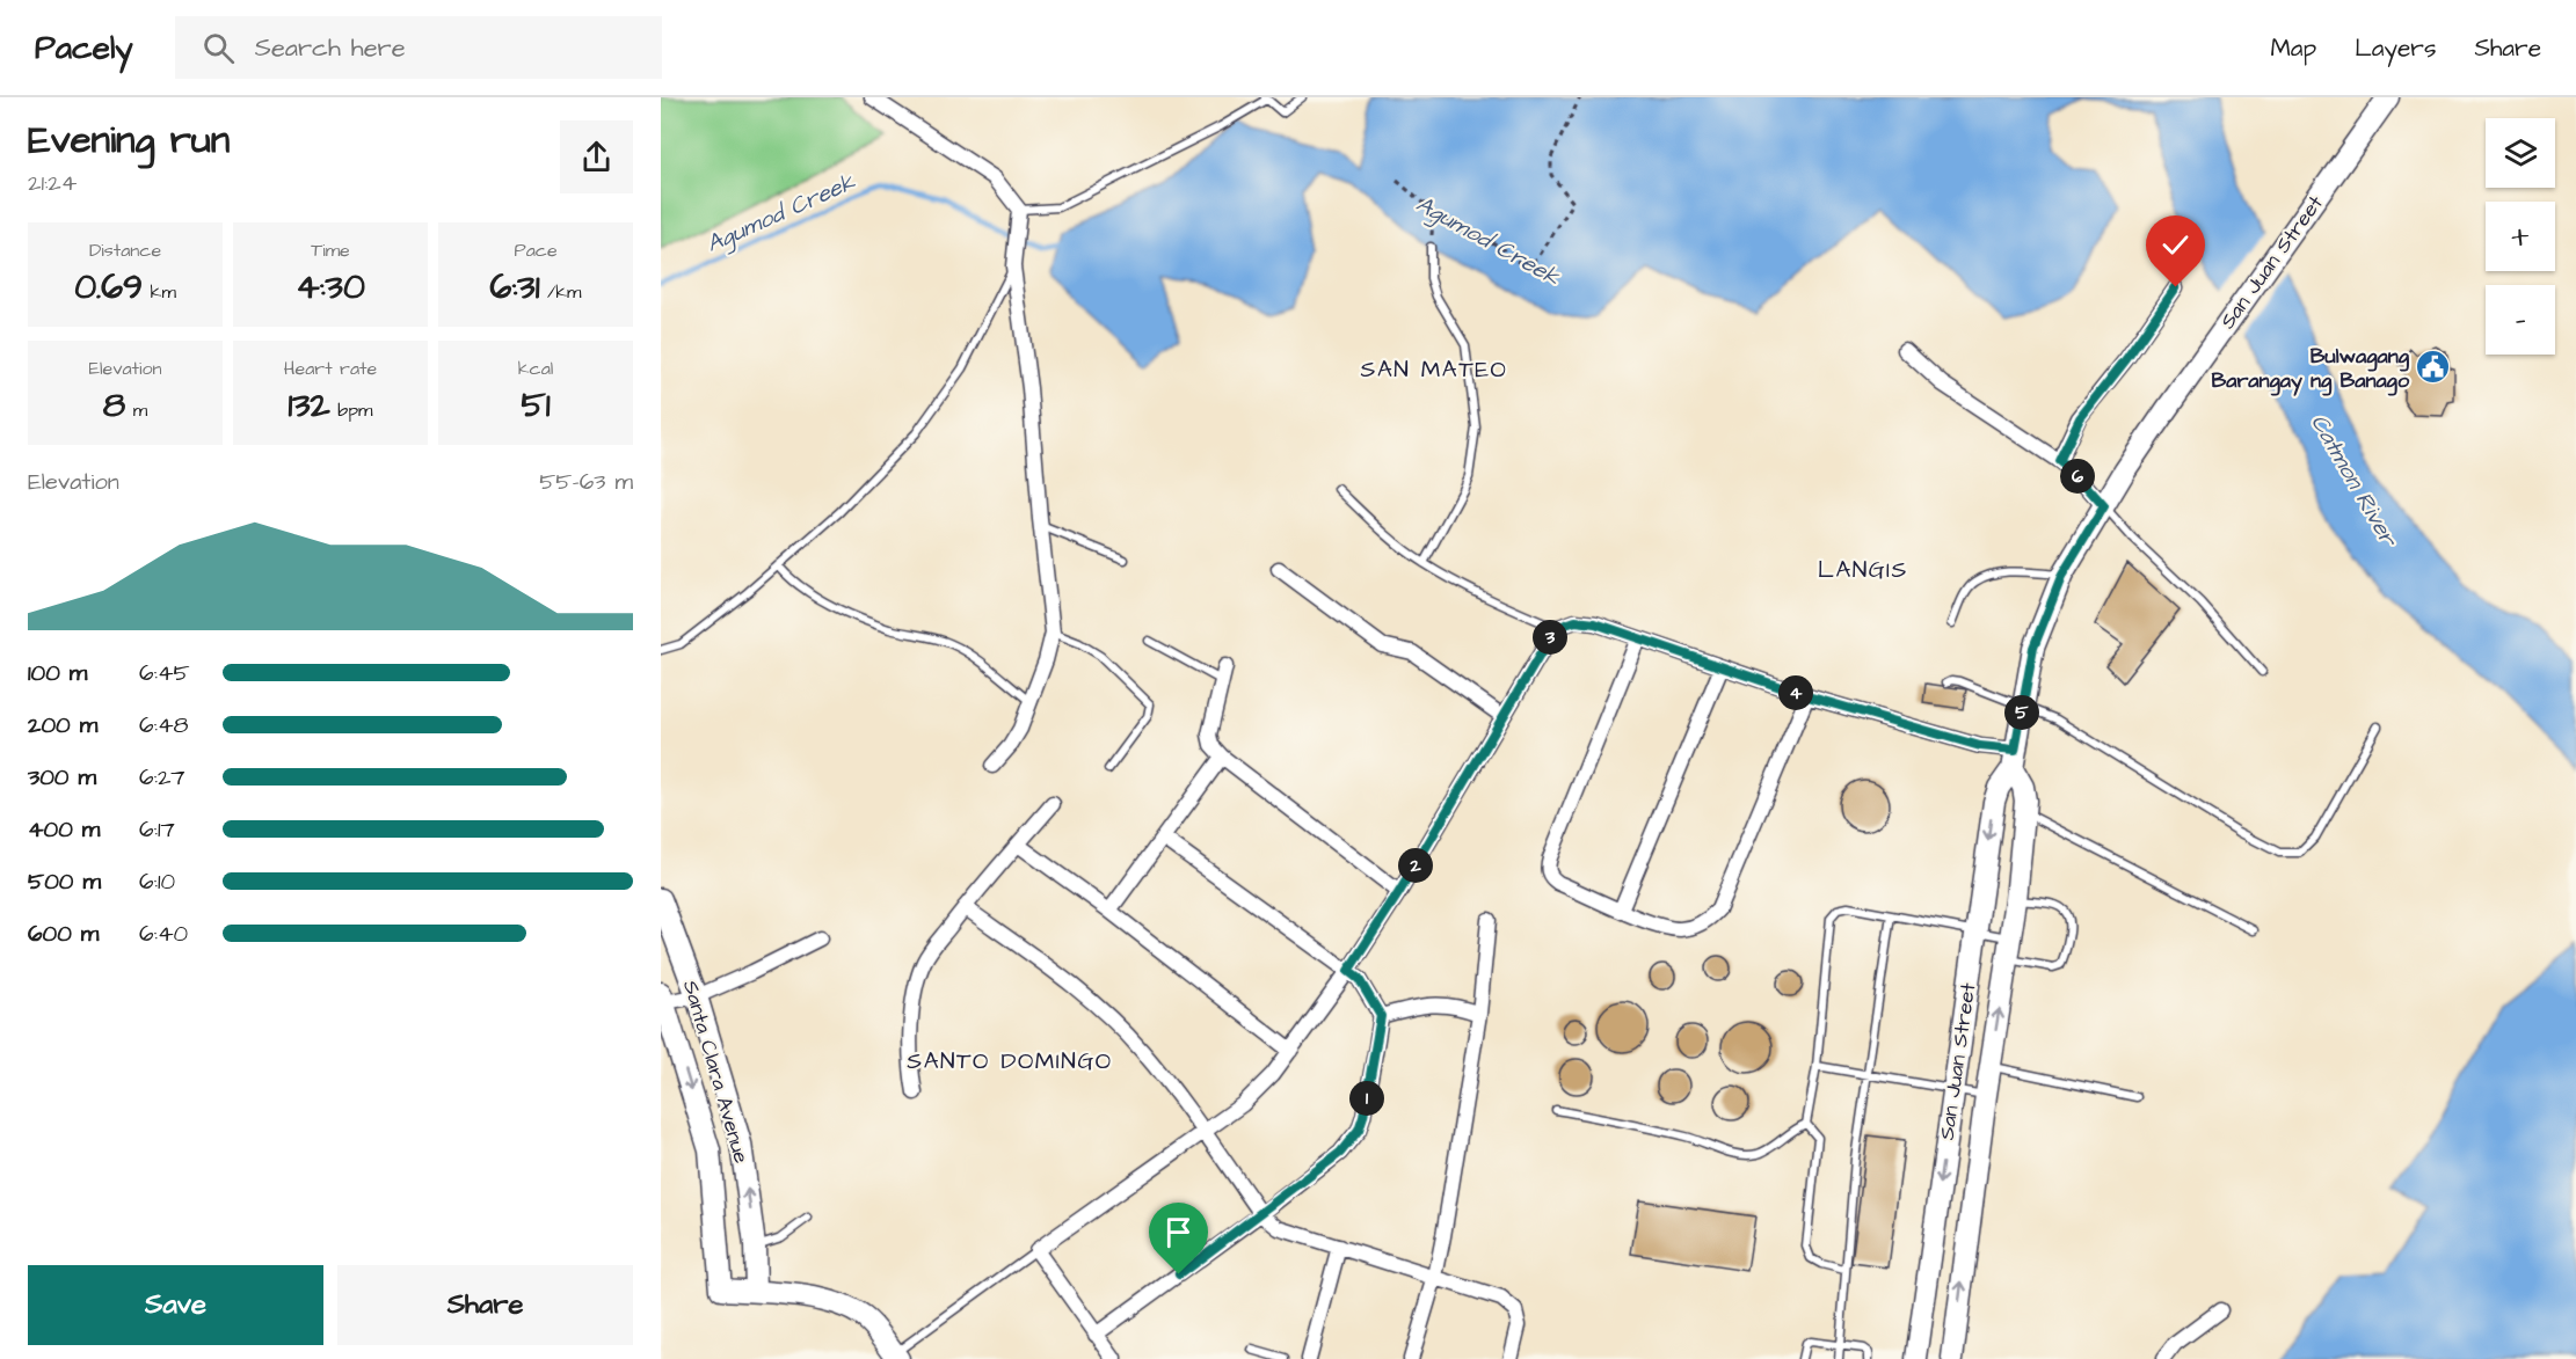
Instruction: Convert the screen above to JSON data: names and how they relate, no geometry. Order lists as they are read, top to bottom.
{
  "streets": {
    "main road": ["San Juan Street", "Santa Clara Avenue"]
  },
  "districts": ["SAN MATEO", "LANGIS", "SANTO DOMINGO"],
  "water": ["Agumod Creek", "Catmon River"],
  "places": {
    "public building": ["Bulwagang Barangay ng Banago"]
  },
  "page": {
    "header": "Pacely",
    "search": "Search here",
    "nav": ["Map", "Layers", "Share"],
    "heading": ["Evening run", "21:24"],
    "map_buttons": ["+", "−"],
    "stats": [
      ["Distance", "0.69 km"],
      ["Time", "4:30"],
      ["Pace", "6:31 /km"],
      ["Elevation", "8 m"],
      ["Heart rate", "132 bpm"],
      ["kcal", "51"]
    ],
    "chart": ["Elevation", "55–63 m"],
    "pins": [
      "6",
      "3",
      "4",
      "5",
      "2",
      "1"
    ],
    "list": [
      {
        "name": "100 m",
        "note": "6:45"
      },
      {
        "name": "200 m",
        "note": "6:48"
      },
      {
        "name": "300 m",
        "note": "6:27"
      },
      {
        "name": "400 m",
        "note": "6:17"
      },
      {
        "name": "500 m",
        "note": "6:10"
      },
      {
        "name": "600 m",
        "note": "6:40"
      }
    ],
    "buttons": ["Save", "Share"]
  }
}
